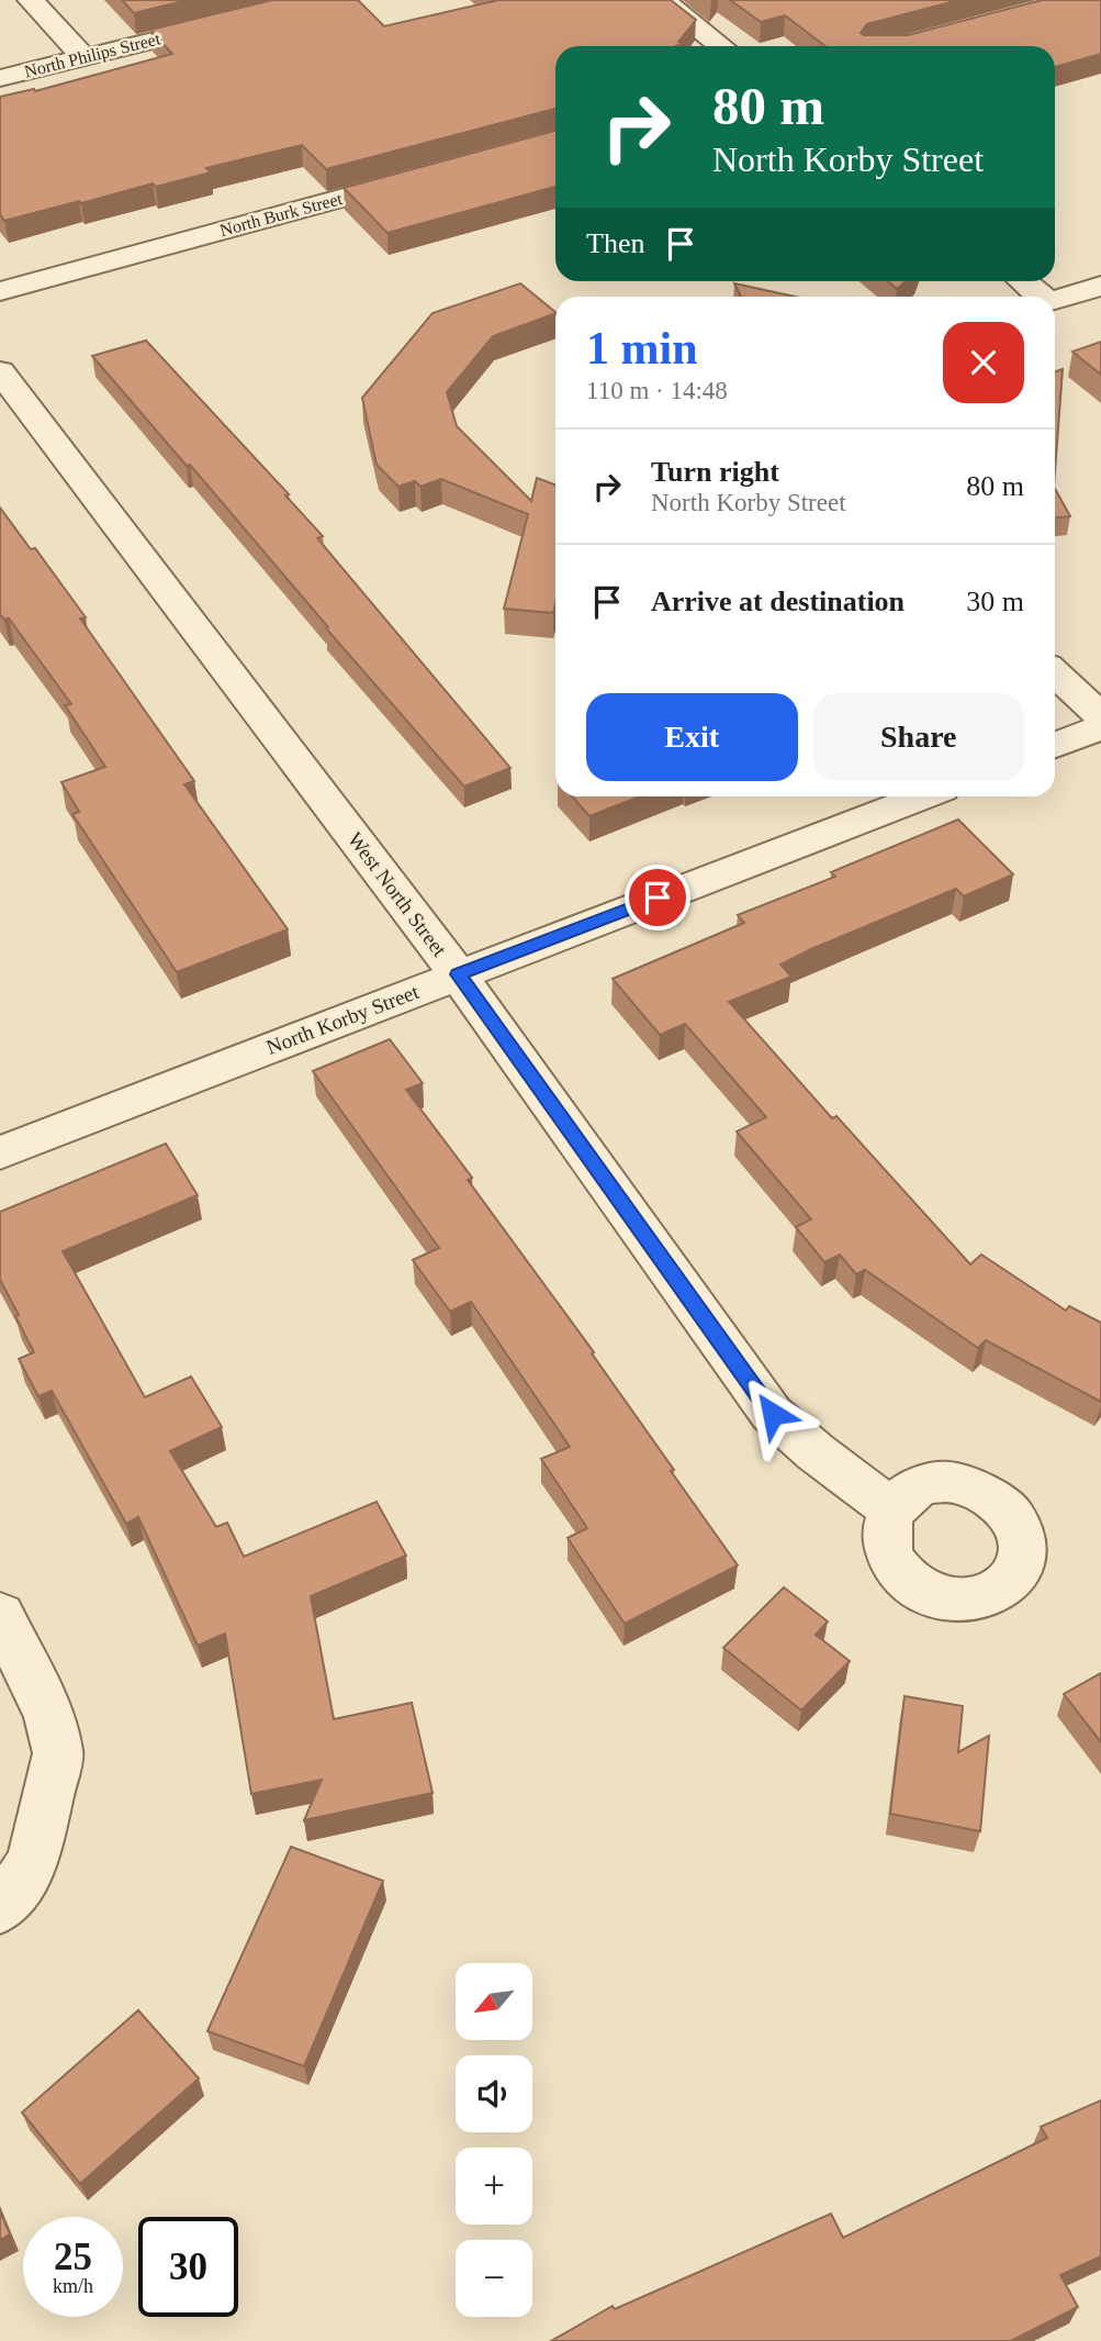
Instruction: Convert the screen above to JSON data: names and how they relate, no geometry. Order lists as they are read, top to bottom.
{
  "streets": {
    "street": [
      "North Philips Street",
      "North Burk Street",
      "West North Street",
      "North Korby Street"
    ]
  },
  "crossings": [
    ["West North Street", "North Korby Street"]
  ],
  "north": "bottom left",
  "page": {
    "turn": ["80 m", "North Korby Street"],
    "then": "Then",
    "heading": ["1 min", "110 m · 14:48"],
    "list": [
      {
        "name": "Turn right",
        "note": "North Korby Street",
        "value": "80 m"
      },
      {
        "name": "Arrive at destination",
        "value": "30 m"
      }
    ],
    "buttons": ["Exit", "Share"],
    "map_buttons": ["+", "−"],
    "speed": "25 km/h",
    "limit": "30"
  }
}
